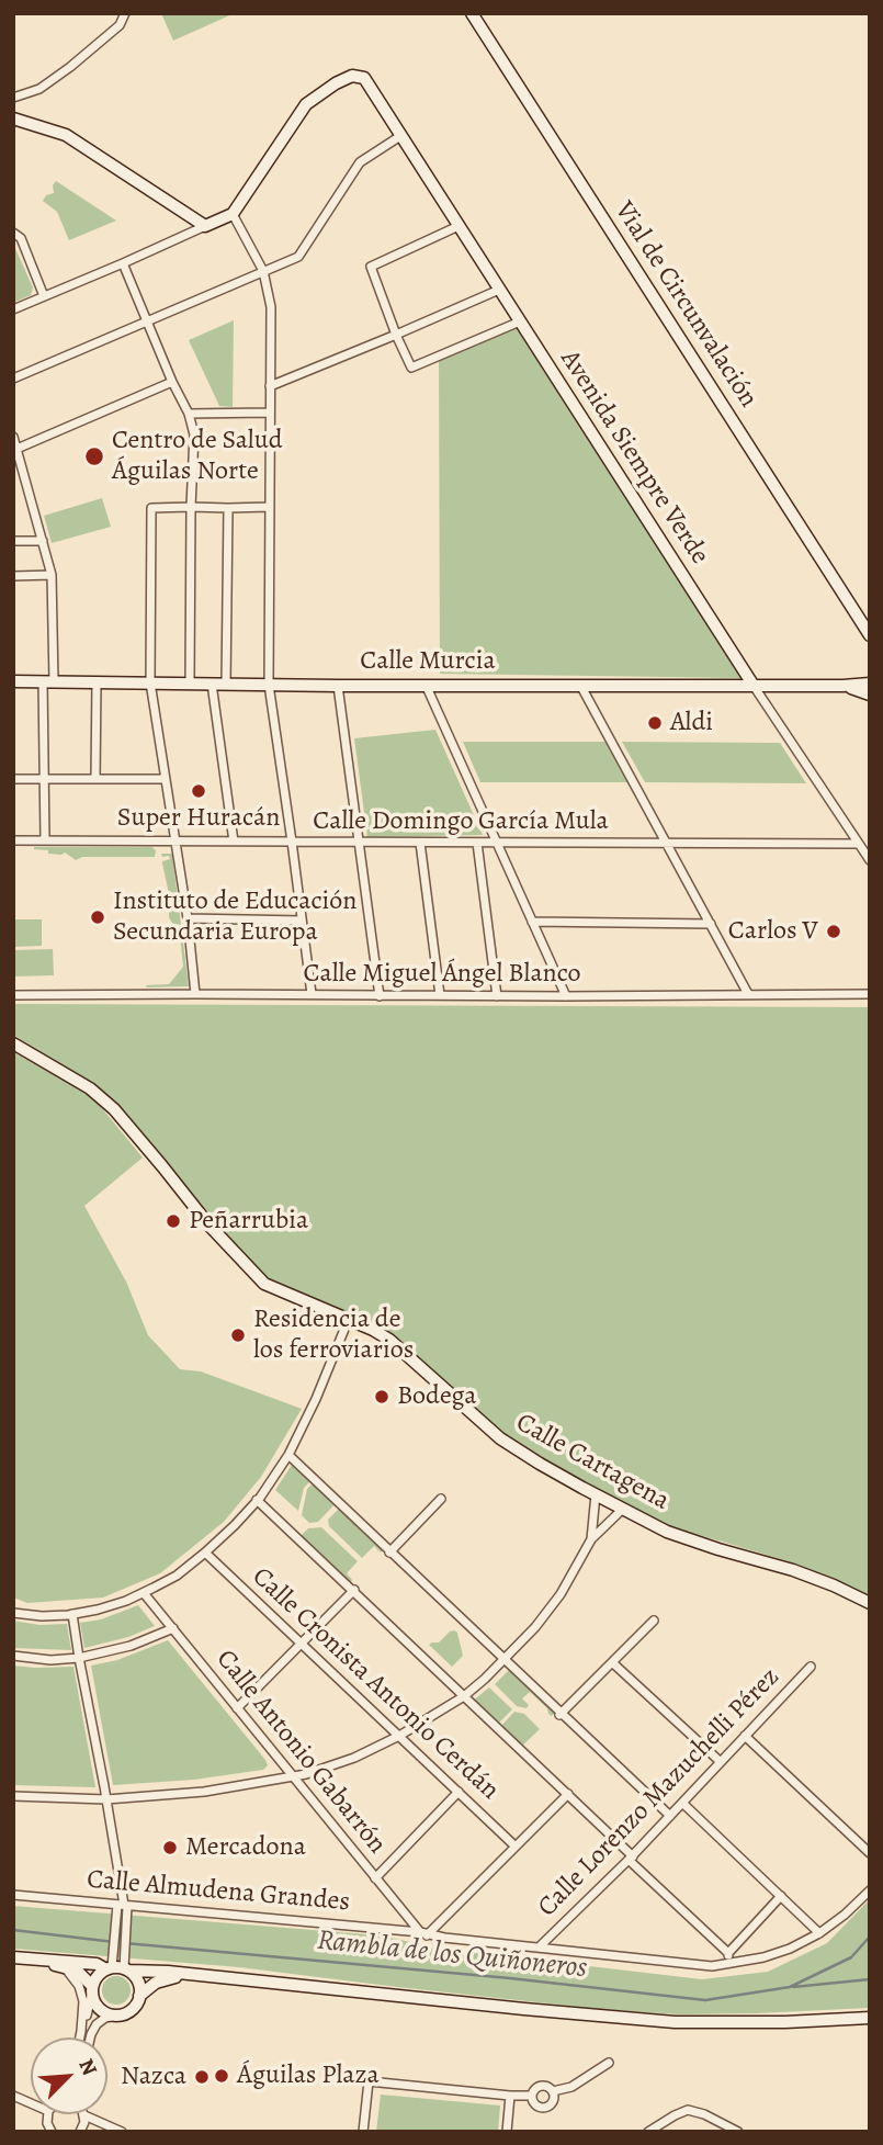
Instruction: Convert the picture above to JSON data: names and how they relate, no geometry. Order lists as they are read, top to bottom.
{
  "streets": {
    "main road": [
      "Vial de Circunvalación",
      "Avenida Siempre Verde",
      "Calle Murcia",
      "Calle Cartagena"
    ],
    "street": [
      "Calle Domingo García Mula",
      "Calle Miguel Ángel Blanco",
      "Calle Cronista Antonio Cerdán",
      "Calle Antonio Gabarrón",
      "Calle Lorenzo Mazuchelli Pérez",
      "Calle Almudena Grandes"
    ]
  },
  "crossings": [
    ["Avenida Siempre Verde", "Calle Murcia"],
    ["Avenida Siempre Verde", "Calle Domingo García Mula"],
    ["Calle Antonio Gabarrón", "Calle Almudena Grandes"],
    ["Calle Lorenzo Mazuchelli Pérez", "Calle Almudena Grandes"]
  ],
  "water": ["Rambla de los Quiñoneros"],
  "places": [
    "Centro de Salud Águilas Norte",
    "Aldi",
    "Super Huracán",
    "Instituto de Educación Secundaria Europa",
    "Carlos V",
    "Peñarrubia",
    "Residencia de los ferroviarios",
    "Bodega",
    "Mercadona",
    "Águilas Plaza",
    "Nazca"
  ],
  "north": "top right"
}
